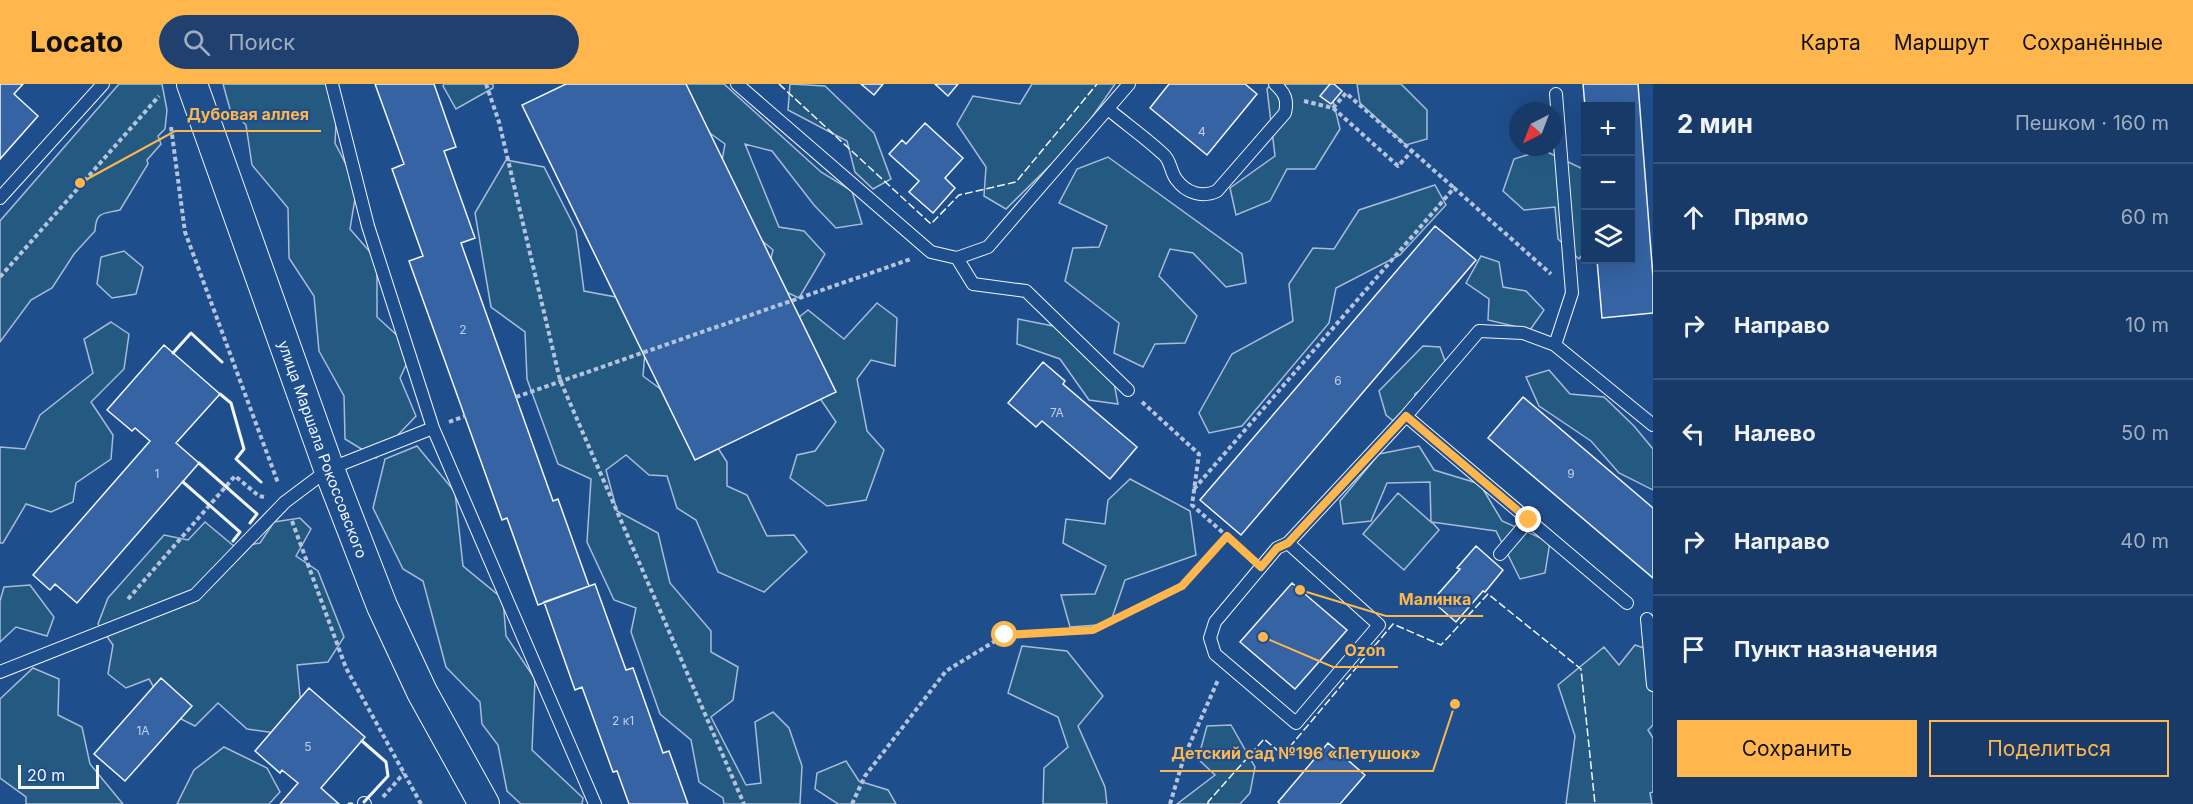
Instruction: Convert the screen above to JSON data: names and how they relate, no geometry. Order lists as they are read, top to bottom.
{
  "streets": {
    "street": ["улица Маршала Рокоссовского"]
  },
  "places": [
    "Дубовая аллея",
    "Малинка",
    "Ozon",
    "Детский сад №196 «Петушок»"
  ],
  "house_numbers": [
    "4",
    "2",
    "6",
    "7А",
    "1",
    "9",
    "2 к1",
    "1А",
    "5"
  ],
  "scale_bar": "20 m",
  "north": "bottom left",
  "page": {
    "header": "Locato",
    "search": "Поиск",
    "nav": ["Карта", "Маршрут", "Сохранённые"],
    "heading": ["2 мин", "Пешком · 160 m"],
    "map_buttons": ["+", "−"],
    "list": [
      ["Прямо", "60 m"],
      ["Направо", "10 m"],
      ["Налево", "50 m"],
      ["Направо", "40 m"],
      "Пункт назначения"
    ],
    "buttons": ["Сохранить", "Поделиться"],
    "scale": "20 m"
  }
}
